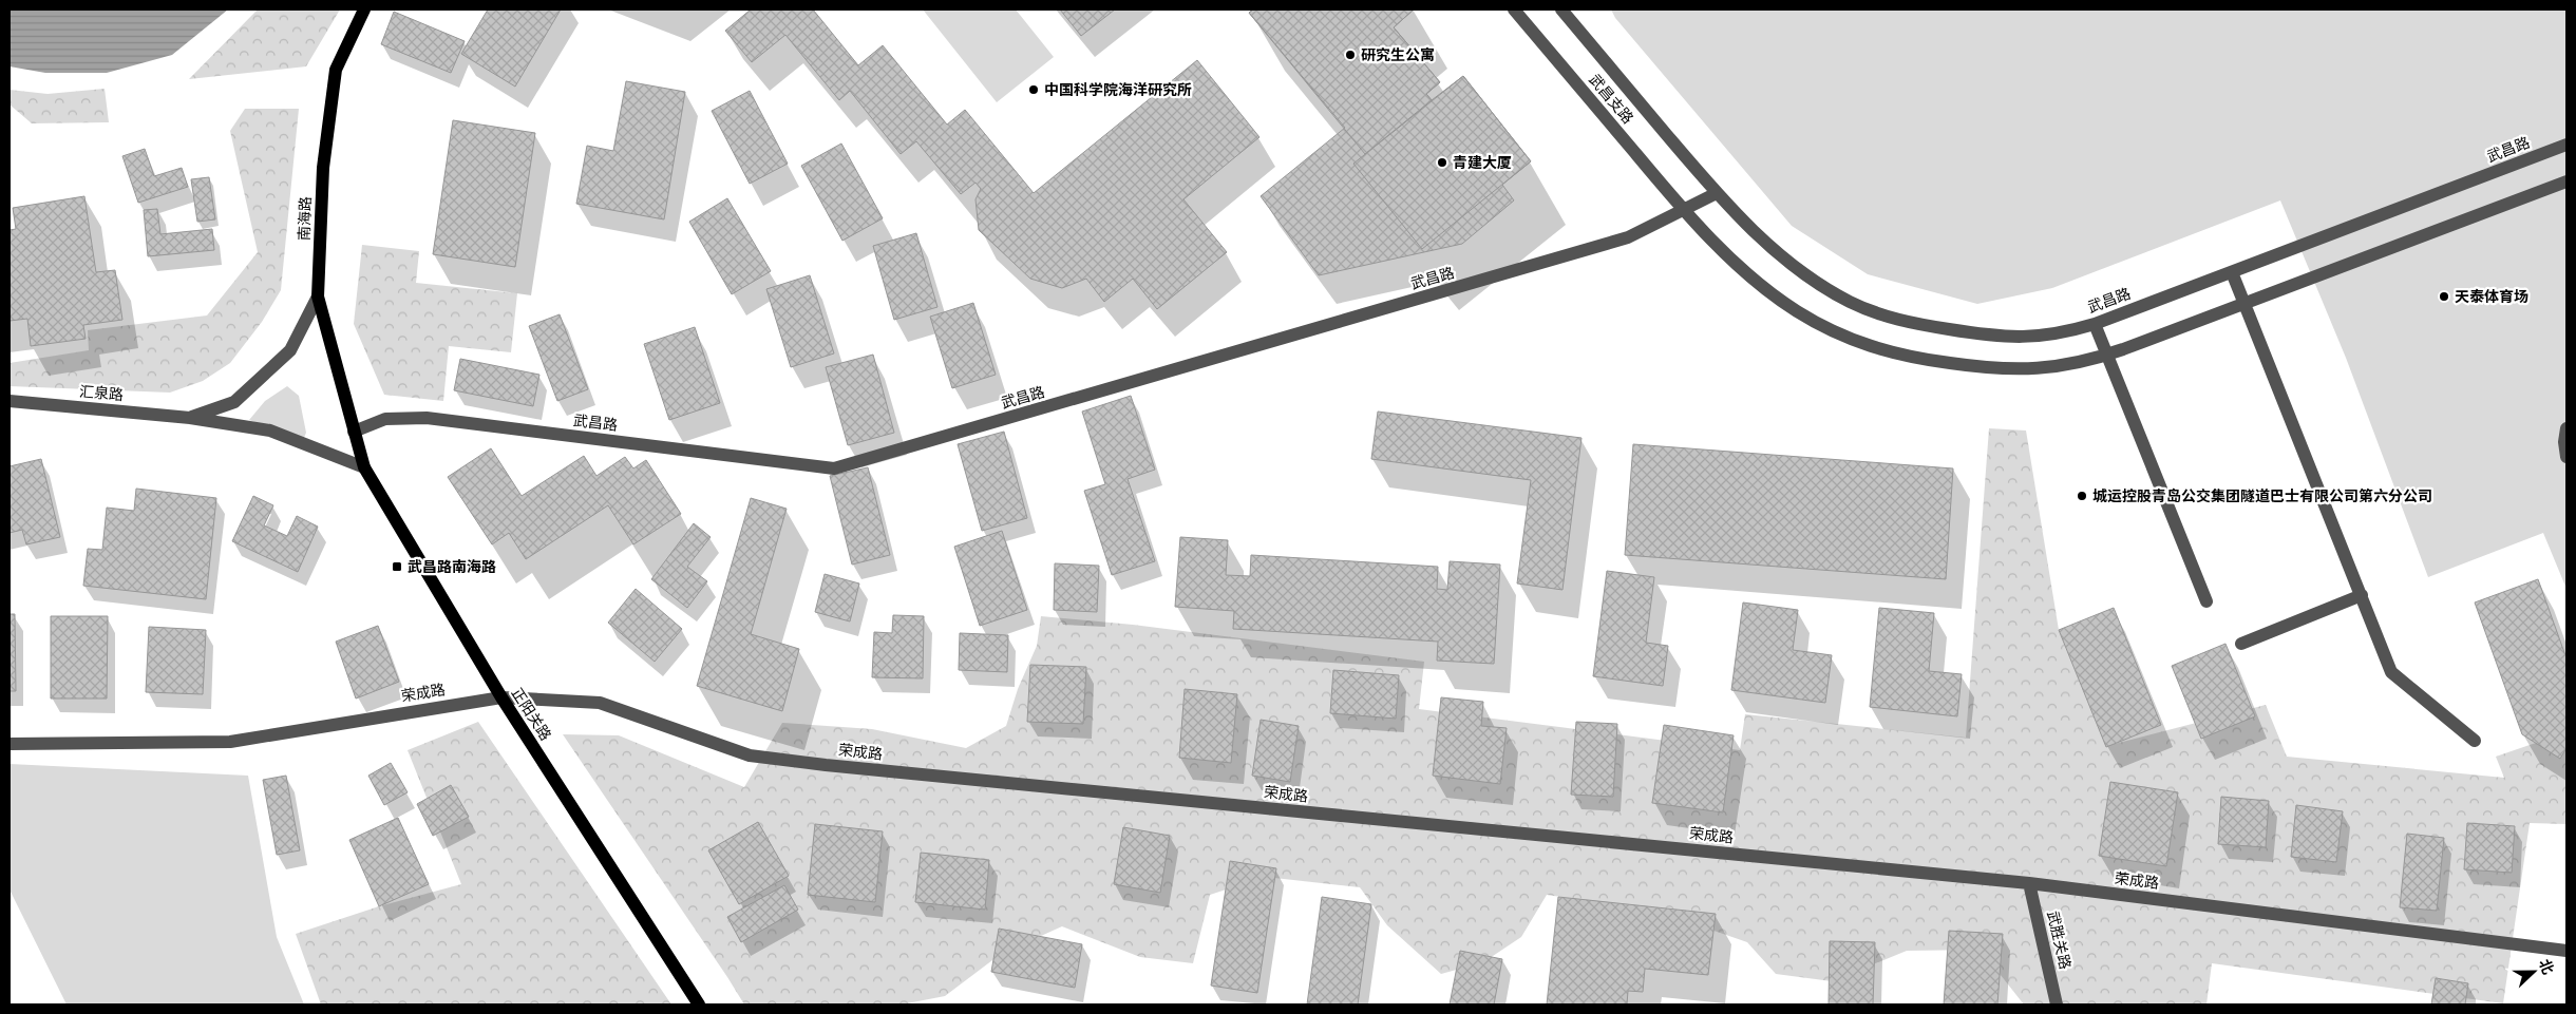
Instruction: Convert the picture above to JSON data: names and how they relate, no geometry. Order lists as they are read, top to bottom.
{
  "streets": {
    "main road": ["南海路", "正阳关路"],
    "street": [
      "武昌支路",
      "武昌路",
      "汇泉路",
      "荣成路",
      "武胜关路"
    ]
  },
  "crossings": [
    ["武昌支路", "武昌路"],
    ["武昌路", "南海路"],
    ["武昌路", "正阳关路"],
    ["南海路", "正阳关路"],
    ["汇泉路", "正阳关路"],
    ["荣成路", "正阳关路"],
    ["荣成路", "武胜关路"]
  ],
  "places": {
    "other": [
      "研究生公寓",
      "中国科学院海洋研究所",
      "青建大厦",
      "天泰体育场",
      "城运控股青岛公交集团隧道巴士有限公司第六分公司"
    ],
    "transit": ["武昌路南海路"]
  },
  "north": "right"
}
